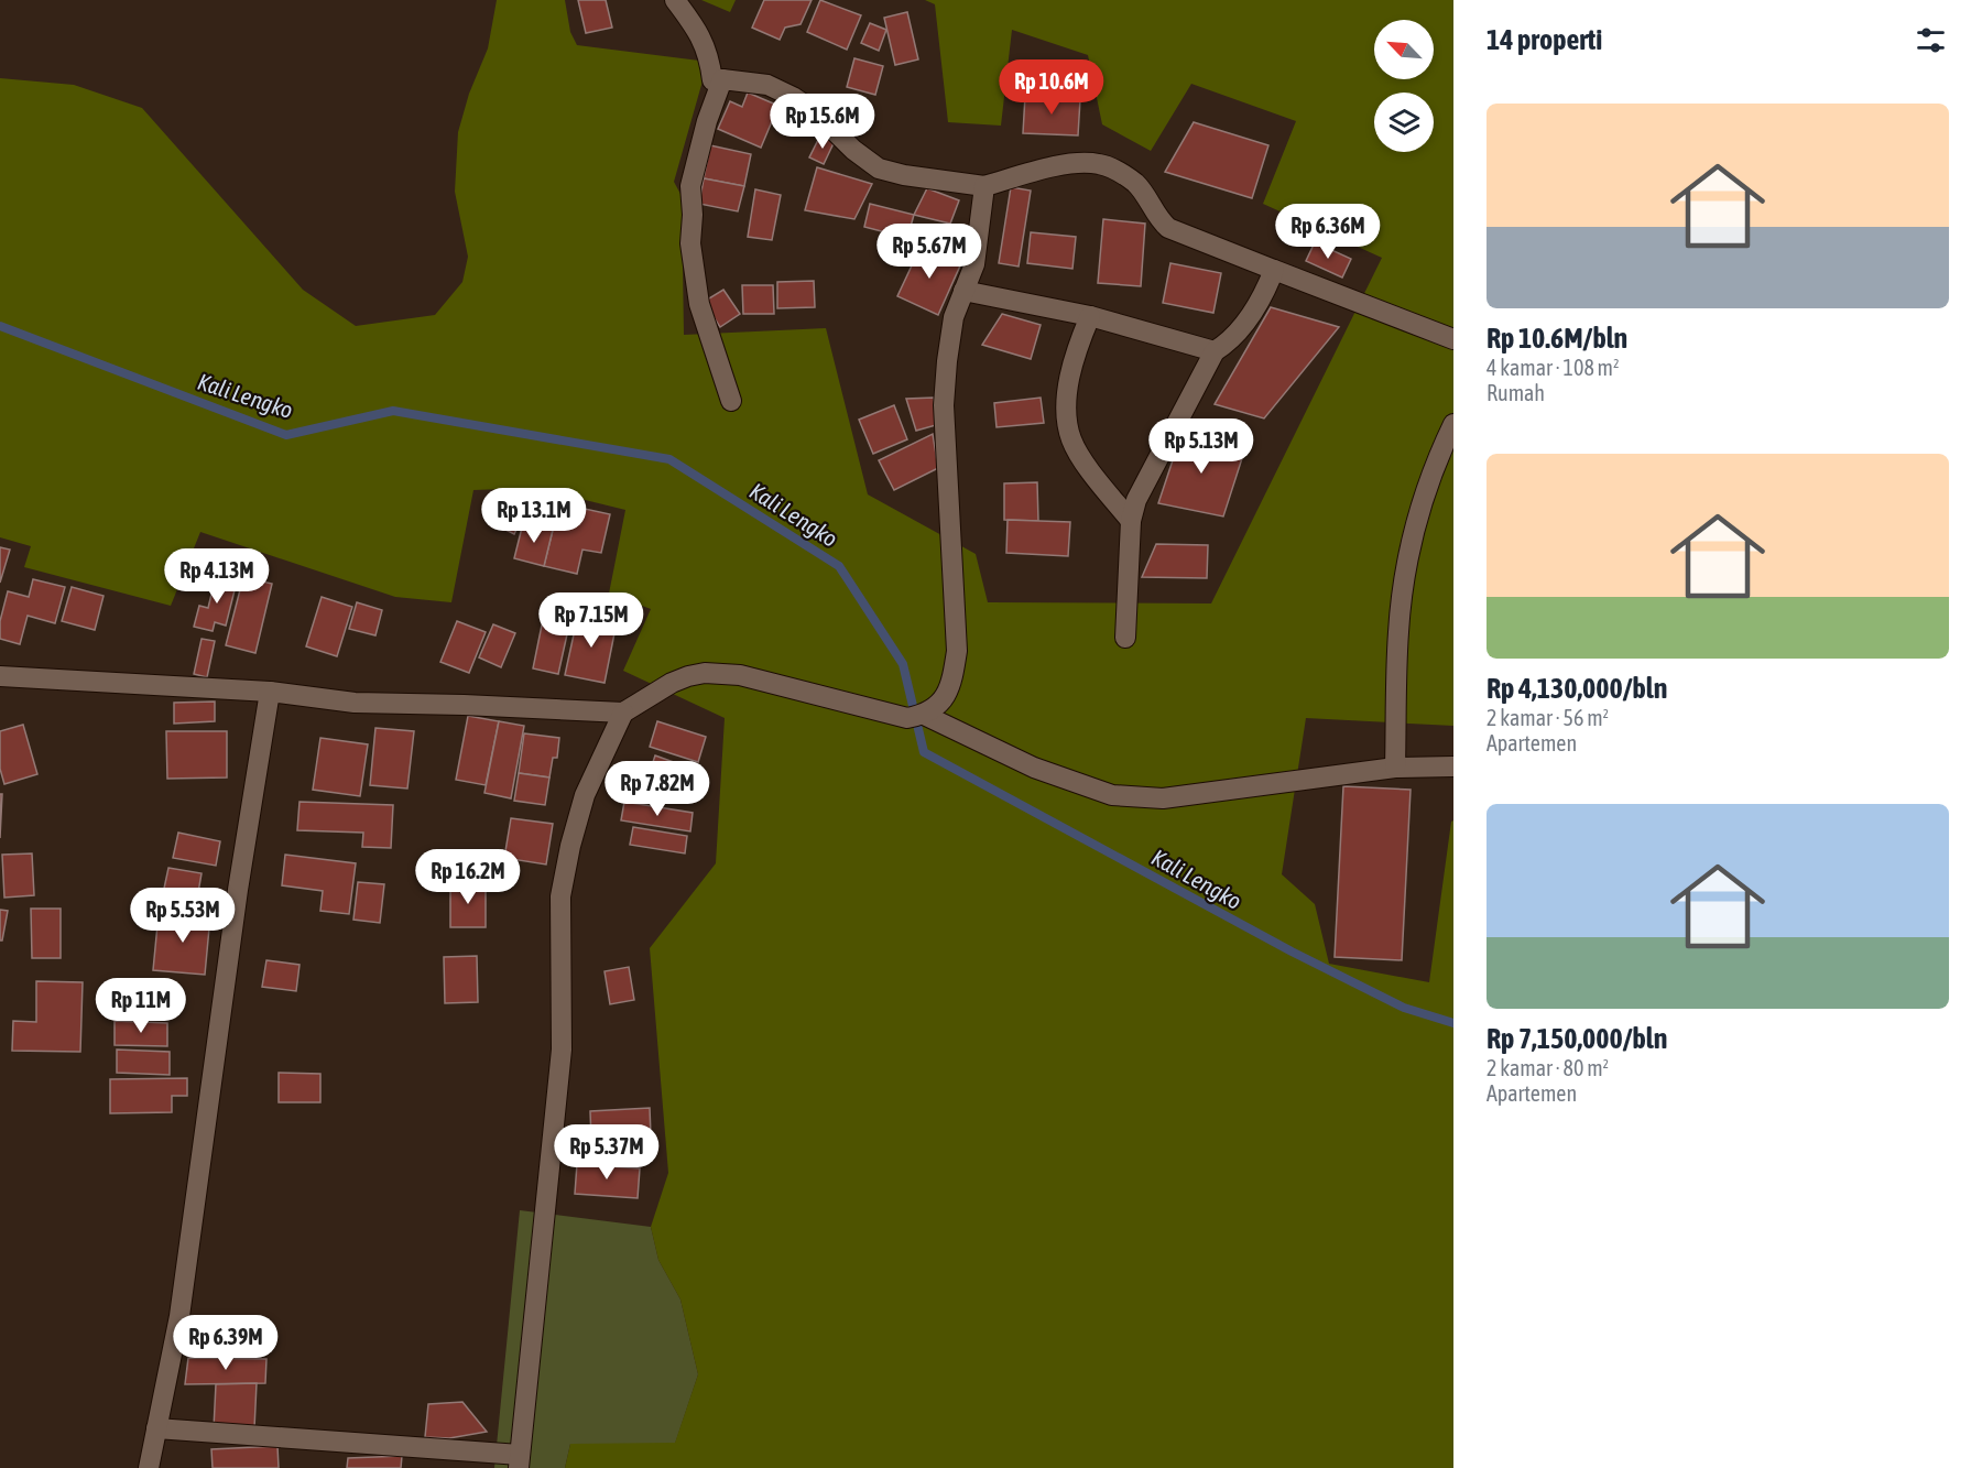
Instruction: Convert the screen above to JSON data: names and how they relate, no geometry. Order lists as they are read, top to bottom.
{
  "water": ["Kali Lengko"],
  "north": "top left",
  "page": {
    "heading": "14 properti",
    "price": [
      "Rp 10.6M",
      "Rp 15.6M",
      "Rp 6.36M",
      "Rp 5.67M",
      "Rp 5.13M",
      "Rp 13.1M",
      "Rp 4.13M",
      "Rp 7.15M",
      "Rp 7.82M",
      "Rp 16.2M",
      "Rp 5.53M",
      "Rp 11M",
      "Rp 5.37M",
      "Rp 6.39M"
    ],
    "list": [
      {
        "name": "Rp 10.6M/bln",
        "note": "4 kamar · 108 m² · Rumah"
      },
      {
        "name": "Rp 4,130,000/bln",
        "note": "2 kamar · 56 m² · Apartemen"
      },
      {
        "name": "Rp 7,150,000/bln",
        "note": "2 kamar · 80 m² · Apartemen"
      }
    ]
  }
}
